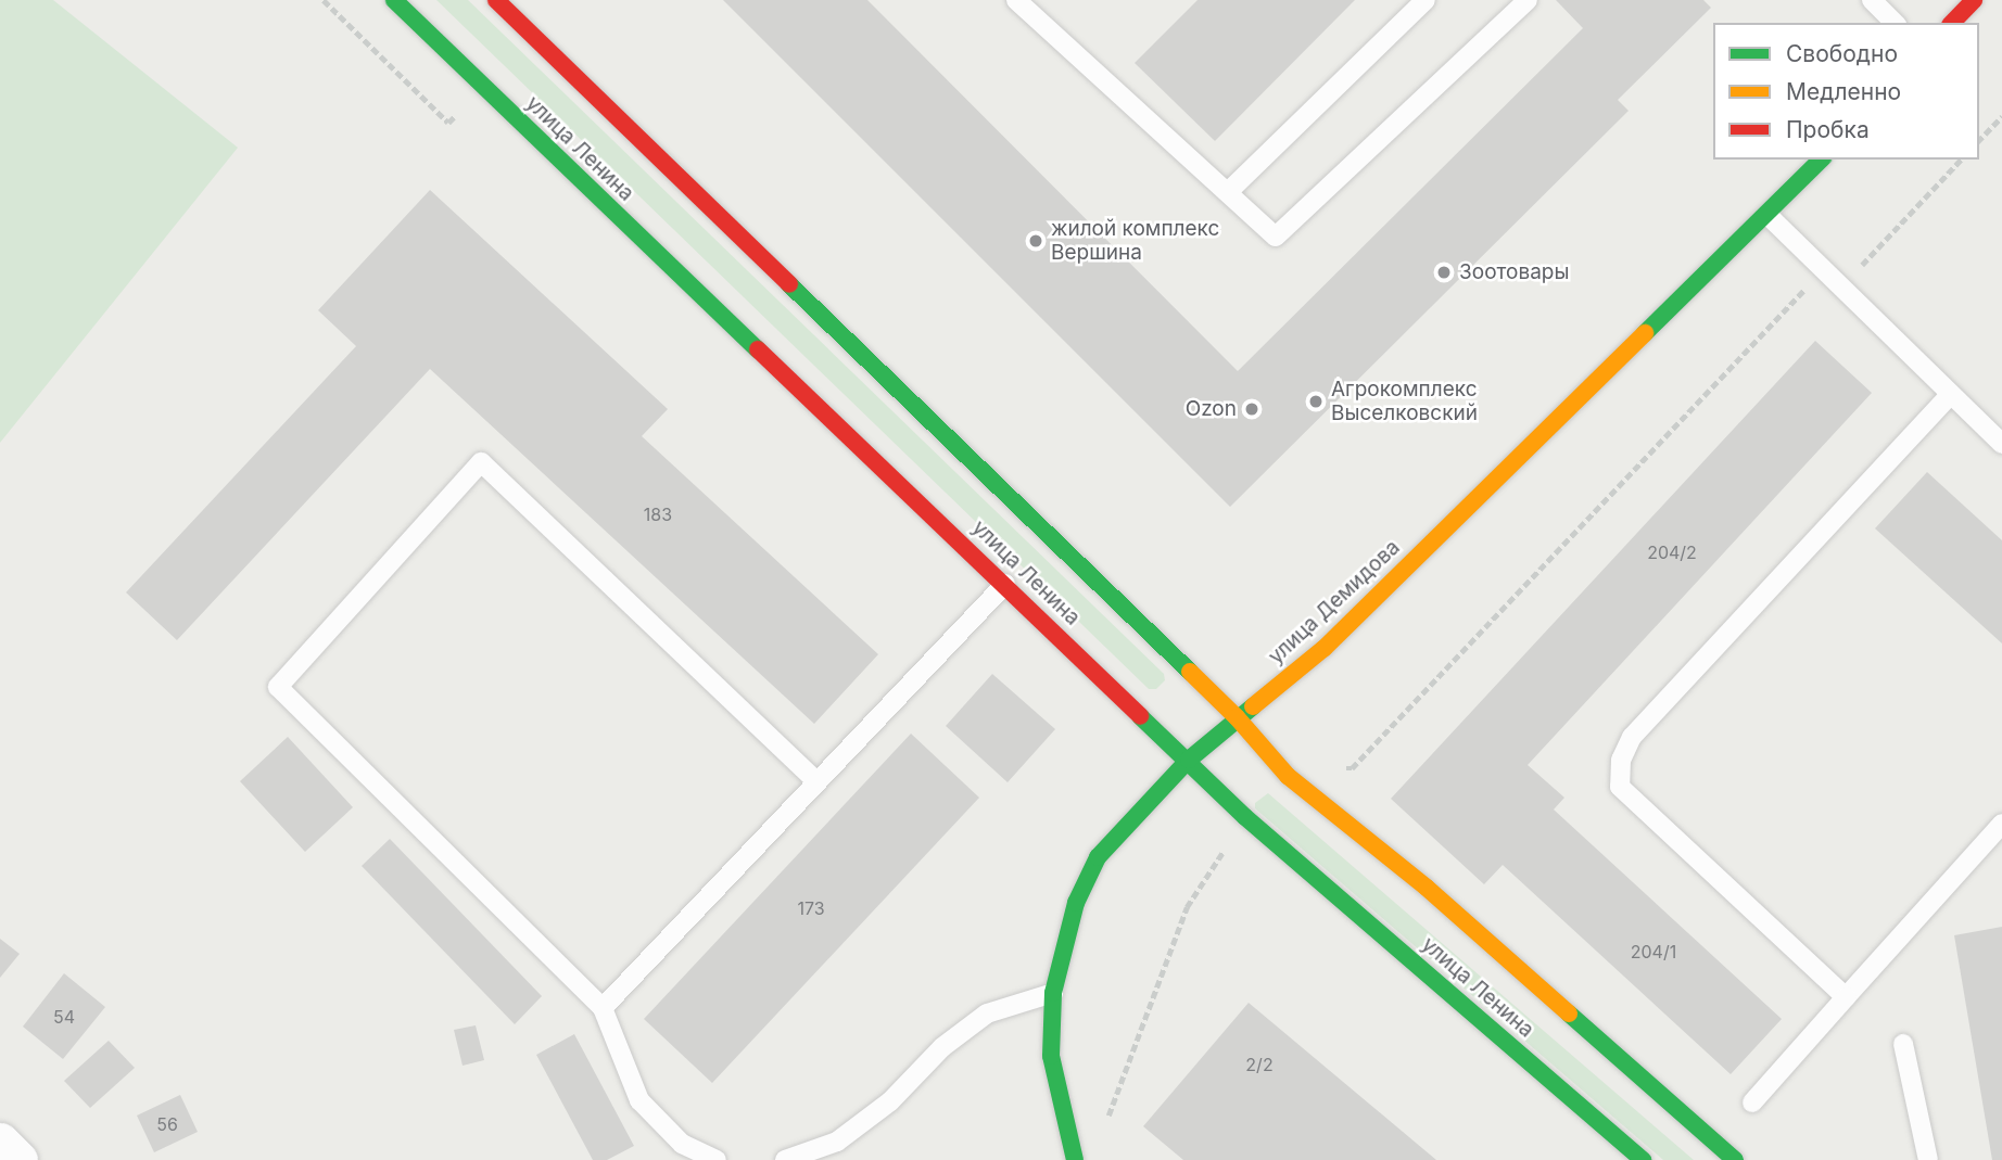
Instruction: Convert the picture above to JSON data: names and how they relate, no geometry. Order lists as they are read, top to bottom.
{
  "streets": {
    "street": ["улица Ленина", "улица Демидова"]
  },
  "crossings": [
    ["улица Ленина", "улица Демидова"]
  ],
  "places": [
    "жилой комплекс Вершина",
    "Зоотовары",
    "Агрокомплекс Выселковский",
    "Ozon"
  ],
  "house_numbers": [
    "183",
    "204/2",
    "173",
    "204/1",
    "54",
    "2/2",
    "56"
  ],
  "legend": ["Свободно", "Медленно", "Пробка"]
}
